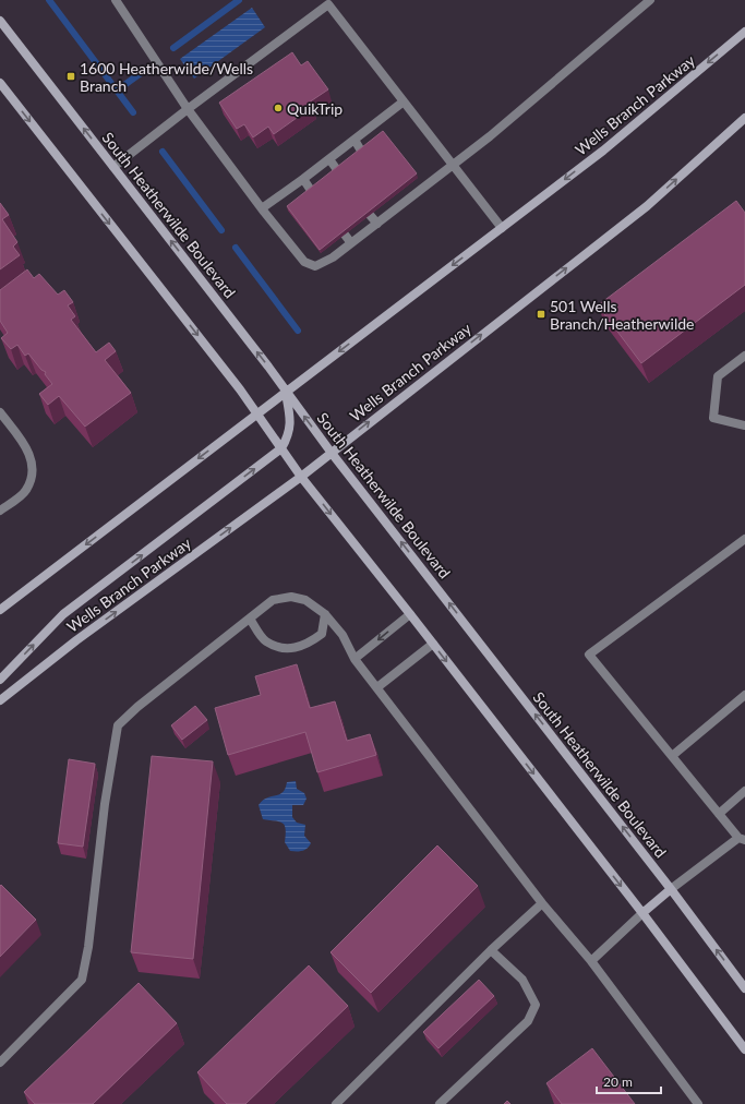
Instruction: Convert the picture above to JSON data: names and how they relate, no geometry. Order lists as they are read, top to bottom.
{
  "streets": {
    "main road": ["Wells Branch Parkway", "South Heatherwilde Boulevard"]
  },
  "crossings": [
    ["Wells Branch Parkway", "South Heatherwilde Boulevard"]
  ],
  "places": {
    "transit": ["1600 Heatherwilde/Wells Branch", "501 Wells Branch/Heatherwilde"],
    "other": ["QuikTrip"]
  },
  "scale_bar": "20 m"
}
